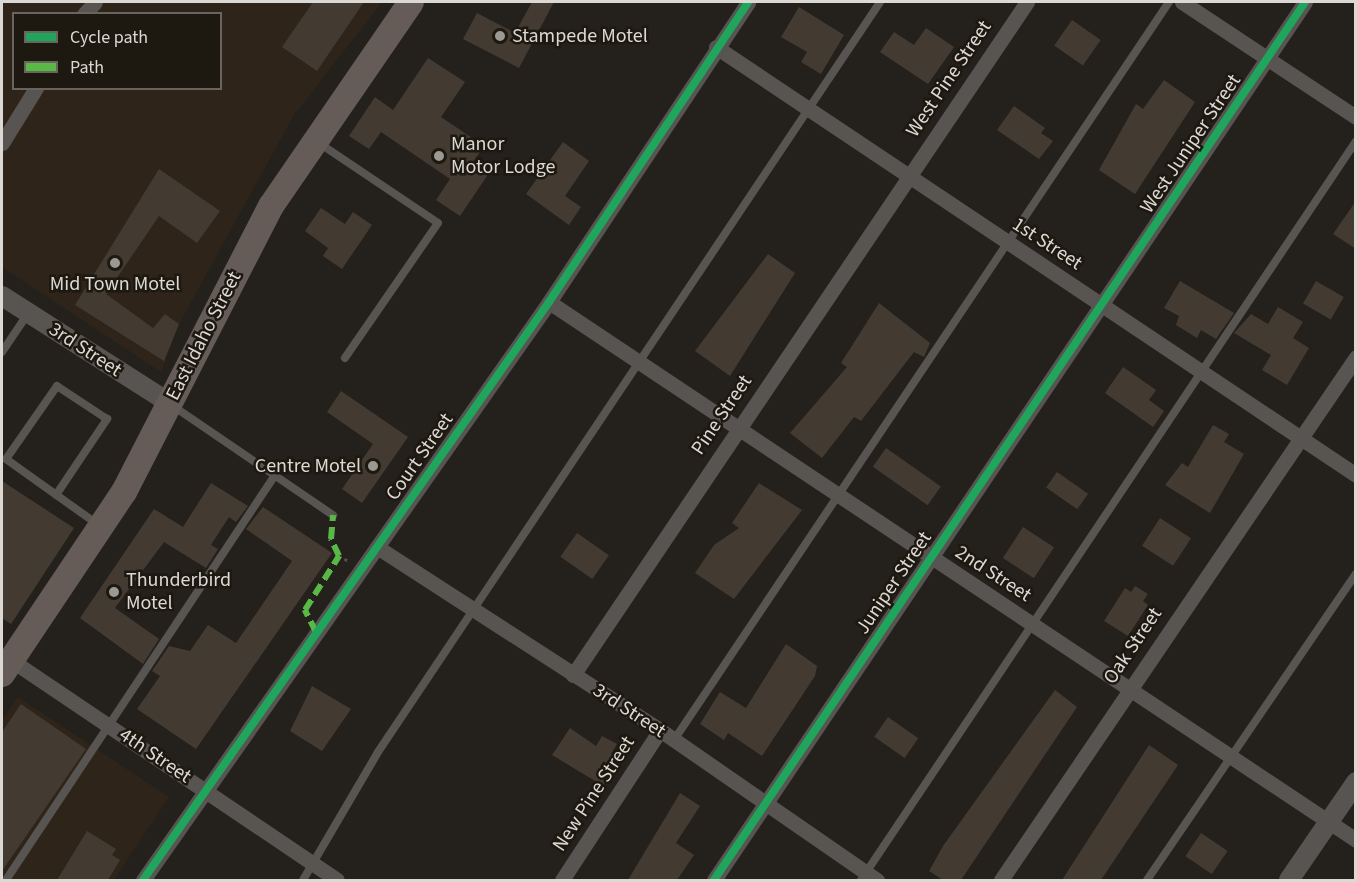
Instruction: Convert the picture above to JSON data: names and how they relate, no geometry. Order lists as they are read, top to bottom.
{
  "streets": {
    "main road": ["East Idaho Street"],
    "street": [
      "West Pine Street",
      "West Juniper Street",
      "1st Street",
      "3rd Street",
      "Pine Street",
      "Court Street",
      "2nd Street",
      "Juniper Street",
      "Oak Street",
      "4th Street",
      "New Pine Street"
    ]
  },
  "crossings": [
    ["West Pine Street", "1st Street"],
    ["West Pine Street", "Pine Street"],
    ["West Juniper Street", "1st Street"],
    ["West Juniper Street", "Juniper Street"],
    ["1st Street", "Pine Street"],
    ["1st Street", "Court Street"],
    ["1st Street", "Juniper Street"],
    ["1st Street", "Oak Street"],
    ["East Idaho Street", "3rd Street"],
    ["East Idaho Street", "4th Street"],
    ["3rd Street", "Pine Street"],
    ["3rd Street", "Court Street"],
    ["3rd Street", "Juniper Street"],
    ["3rd Street", "New Pine Street"],
    ["Pine Street", "2nd Street"],
    ["Court Street", "2nd Street"],
    ["Court Street", "4th Street"],
    ["2nd Street", "Juniper Street"],
    ["2nd Street", "Oak Street"]
  ],
  "places": [
    "Stampede Motel",
    "Manor Motor Lodge",
    "Mid Town Motel",
    "Centre Motel",
    "Thunderbird Motel"
  ],
  "legend": ["Cycle path", "Path"]
}
